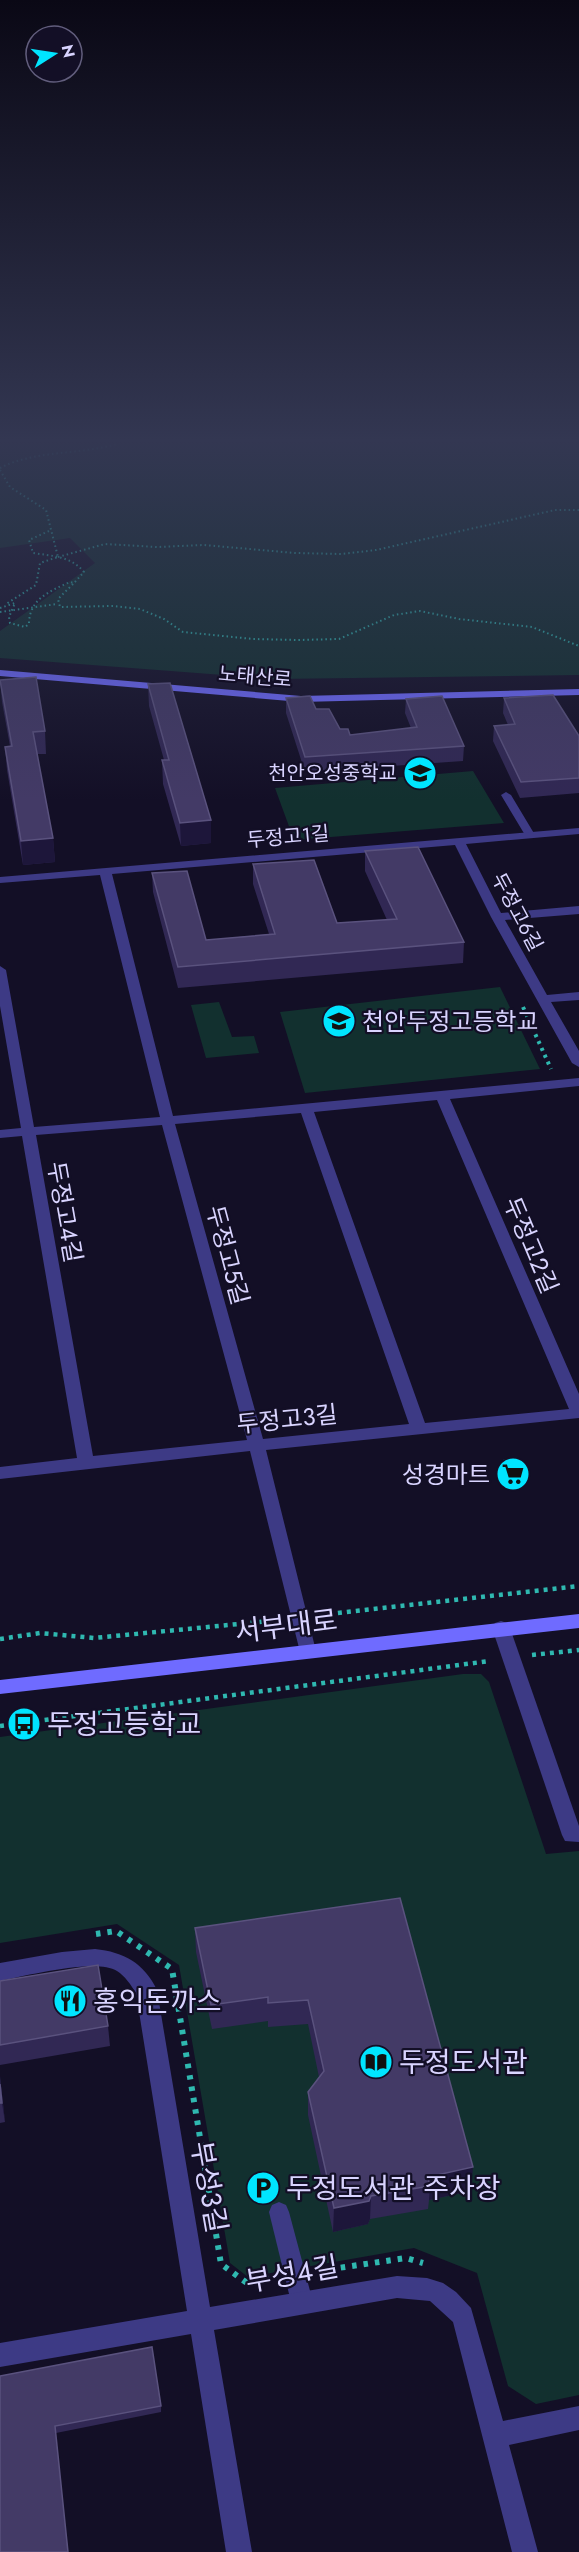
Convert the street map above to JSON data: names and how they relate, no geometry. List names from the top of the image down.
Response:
{
  "streets": {
    "street": [
      "노태산로",
      "두정고1길",
      "두정고6길",
      "두정고4길",
      "두정고2길",
      "두정고5길",
      "두정고3길",
      "서부대로",
      "부성3길",
      "부성4길"
    ]
  },
  "crossings": [
    ["두정고1길", "두정고6길"],
    ["두정고1길", "두정고5길"],
    ["두정고4길", "두정고3길"],
    ["두정고2길", "두정고3길"],
    ["두정고5길", "두정고3길"],
    ["두정고5길", "서부대로"],
    ["부성3길", "부성4길"]
  ],
  "places": {
    "school or university": ["천안오성중학교", "천안두정고등학교"],
    "supermarket": ["성경마트"],
    "bus stop": ["두정고등학교"],
    "restaurant": ["홍익돈까스"],
    "library": ["두정도서관"],
    "parking": ["두정도서관 주차장"]
  },
  "north": "right"
}
